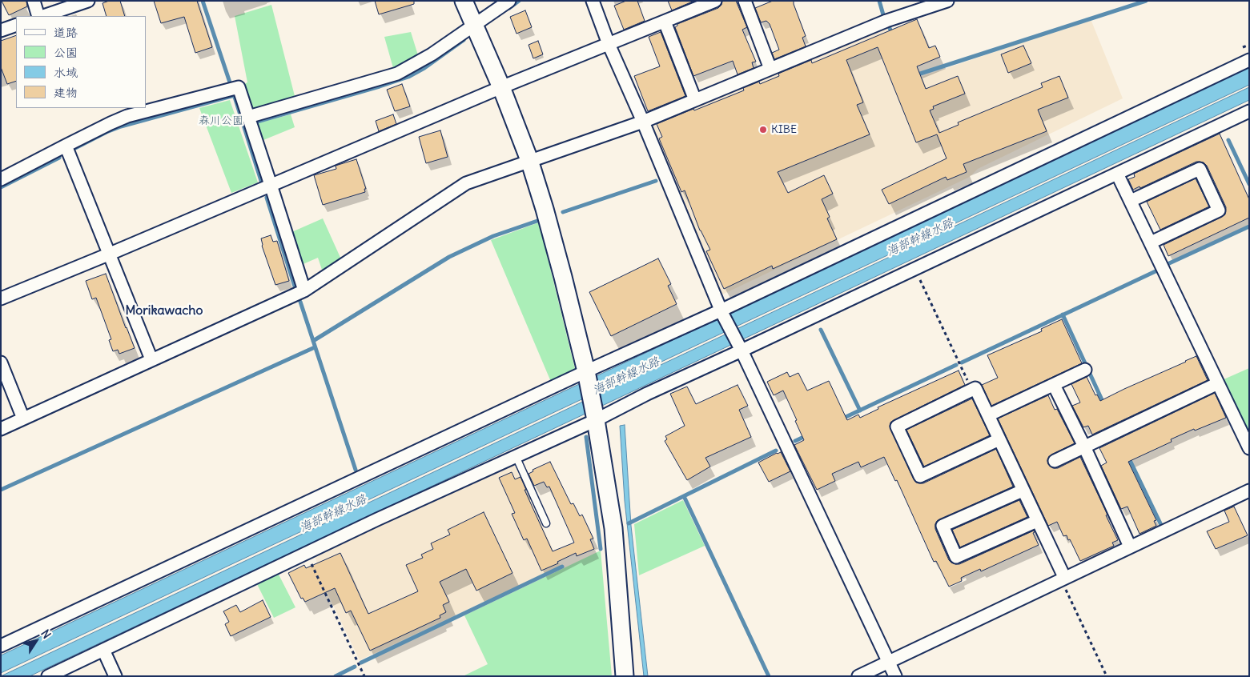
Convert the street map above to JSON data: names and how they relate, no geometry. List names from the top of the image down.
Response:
{
  "districts": ["Morikawacho"],
  "water": ["海部幹線水路"],
  "parks": ["森川公園"],
  "places": ["KIBE"],
  "legend": [
    "道路",
    "公園",
    "水域",
    "建物"
  ],
  "north": "top right"
}
